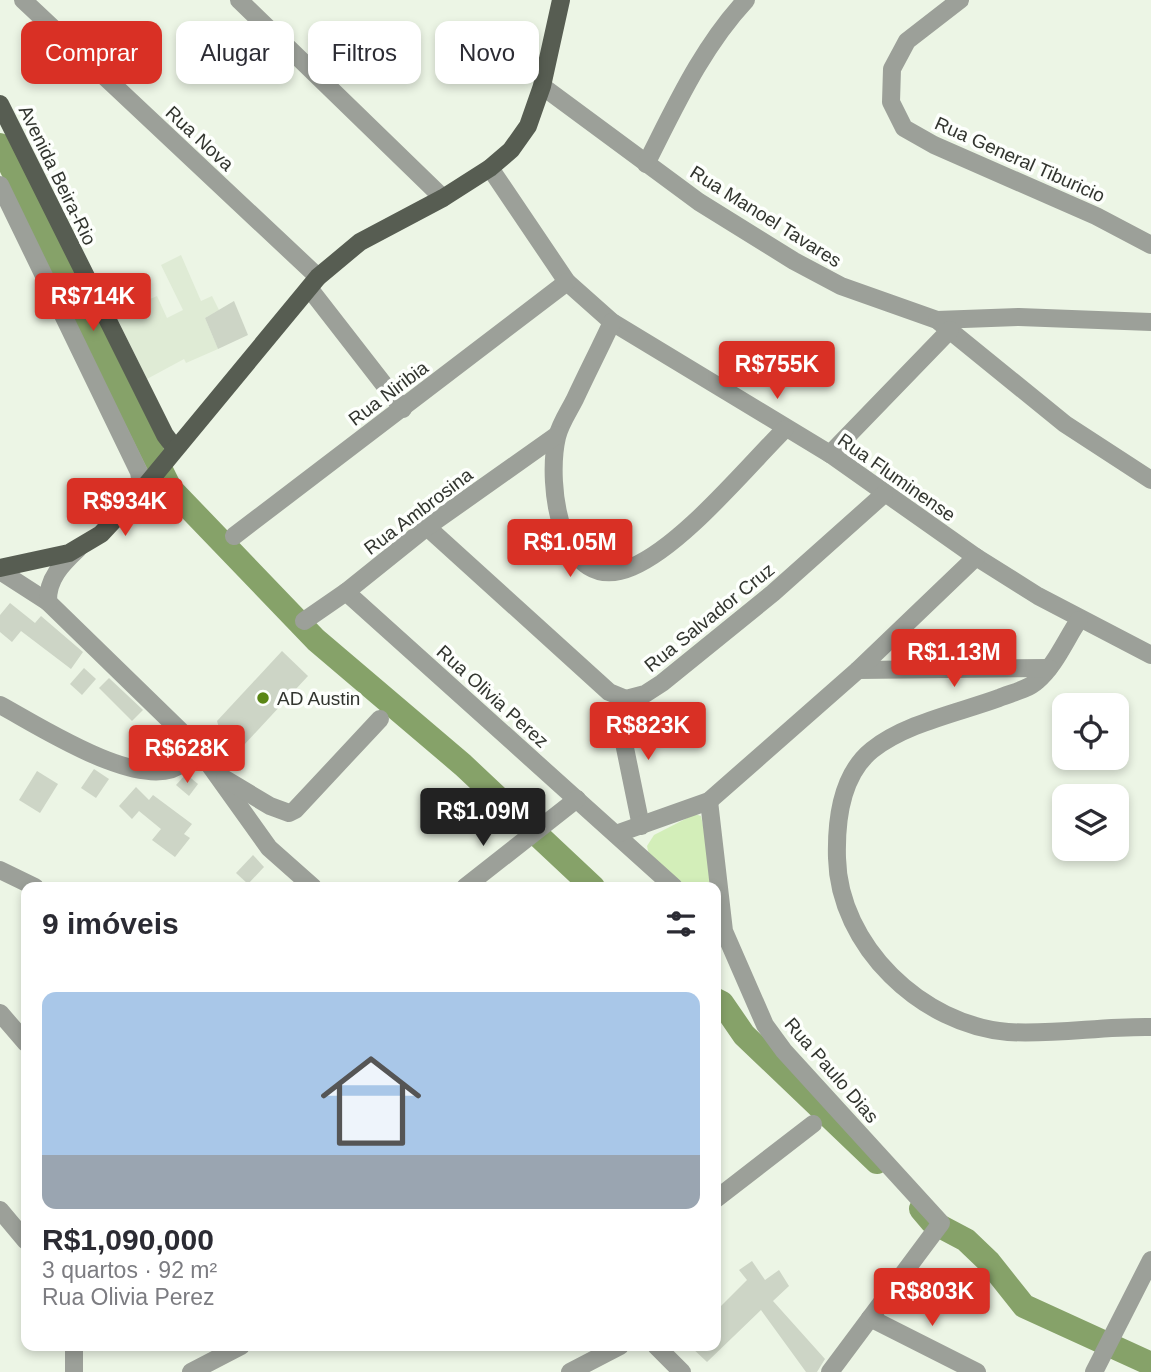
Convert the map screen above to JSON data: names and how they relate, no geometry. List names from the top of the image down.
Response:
{
  "streets": {
    "main road": ["Avenida Beira-Rio"],
    "street": [
      "Rua Nova",
      "Rua General Tiburicio",
      "Rua Manoel Tavares",
      "Rua Niribia",
      "Rua Fluminense",
      "Rua Ambrosina",
      "Rua Salvador Cruz",
      "Rua Olivia Perez",
      "Rua Paulo Dias"
    ]
  },
  "crossings": [
    ["Rua Nova", "Rua Niribia"],
    ["Rua Niribia", "Rua Fluminense"],
    ["Rua Fluminense", "Rua Salvador Cruz"],
    ["Rua Ambrosina", "Rua Olivia Perez"]
  ],
  "places": ["AD Austin"],
  "page": {
    "chip": [
      "Comprar",
      "Alugar",
      "Filtros",
      "Novo"
    ],
    "price": [
      "R$714K",
      "R$755K",
      "R$934K",
      "R$1.05M",
      "R$1.13M",
      "R$823K",
      "R$628K",
      "R$1.09M",
      "R$803K"
    ],
    "heading": "9 imóveis",
    "list": [
      {
        "name": "R$1,090,000",
        "note": "3 quartos · 92 m² · Rua Olivia Perez"
      }
    ]
  }
}
